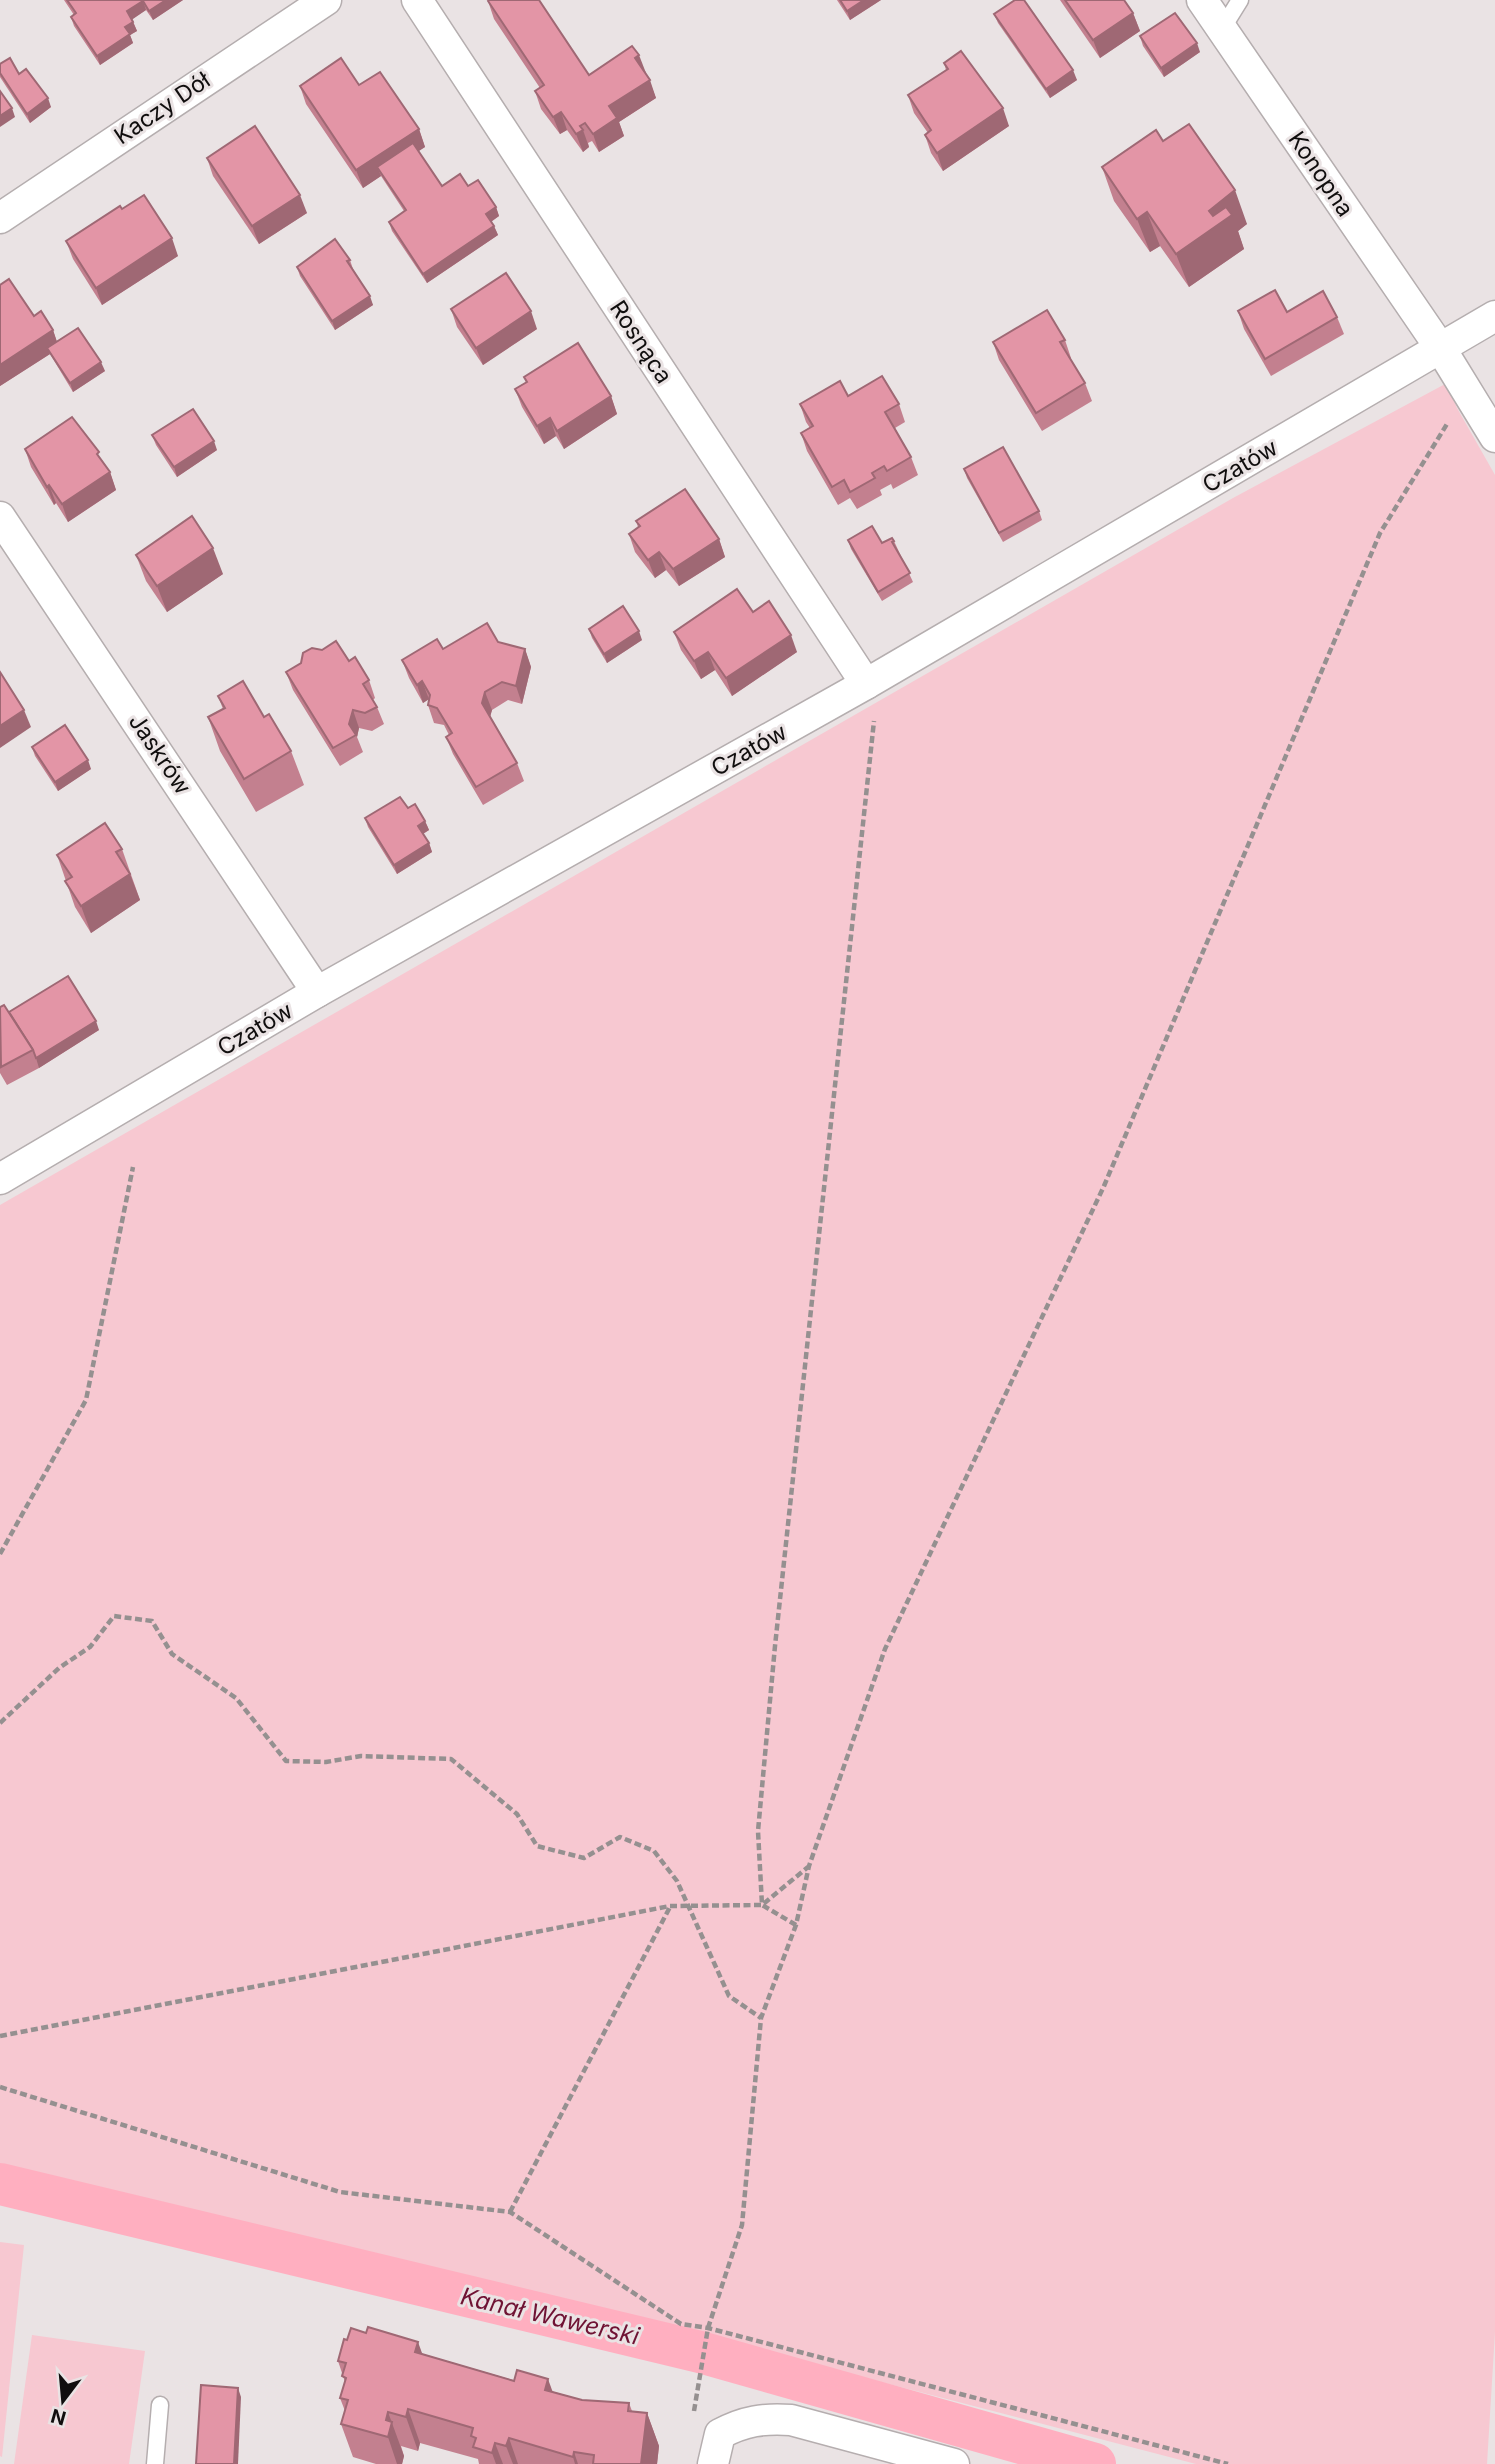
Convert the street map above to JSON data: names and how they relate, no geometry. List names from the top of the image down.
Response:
{
  "streets": {
    "street": [
      "Kaczy Dół",
      "Konopna",
      "Rosnąca",
      "Czatów",
      "Jaskrów"
    ]
  },
  "crossings": [
    ["Konopna", "Czatów"],
    ["Rosnąca", "Czatów"],
    ["Czatów", "Jaskrów"]
  ],
  "water": ["Kanał Wawerski"],
  "north": "bottom"
}
